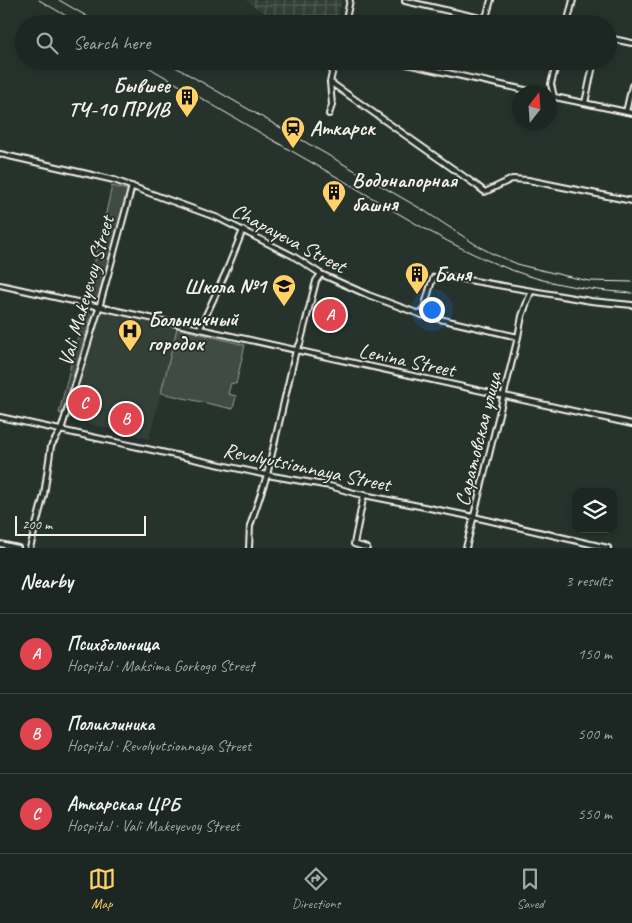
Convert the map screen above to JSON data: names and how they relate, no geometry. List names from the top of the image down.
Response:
{
  "streets": {
    "street": [
      "Chapayeva Street",
      "Vali Makeyevoy Street",
      "Lenina Street",
      "Саратовская улица",
      "Revolyutsionnaya Street"
    ]
  },
  "crossings": [
    ["Chapayeva Street", "Vali Makeyevoy Street"],
    ["Chapayeva Street", "Саратовская улица"],
    ["Vali Makeyevoy Street", "Lenina Street"],
    ["Vali Makeyevoy Street", "Revolyutsionnaya Street"],
    ["Lenina Street", "Саратовская улица"],
    ["Саратовская улица", "Revolyutsionnaya Street"]
  ],
  "places": {
    "building": ["Бывшее ТЧ-10 ПРИВ", "Водонапорная башня", "Баня"],
    "station": ["Аткарск"],
    "school or university": ["Школа №1"],
    "hospital": ["Больничный городок"]
  },
  "scale_bar": "200 m",
  "north": "top",
  "page": {
    "search": "Search here",
    "pins": ["A", "C", "B"],
    "scale": "200 m",
    "heading": ["Nearby", "3 results"],
    "list": [
      {
        "mark": "A",
        "name": "Психбольница",
        "note": "Hospital · Maksima Gorkogo Street",
        "value": "150 m"
      },
      {
        "mark": "B",
        "name": "Поликлиника",
        "note": "Hospital · Revolyutsionnaya Street",
        "value": "500 m"
      },
      {
        "mark": "C",
        "name": "Аткарская ЦРБ",
        "note": "Hospital · Vali Makeyevoy Street",
        "value": "550 m"
      }
    ],
    "nav": ["Map", "Directions", "Saved"]
  }
}
